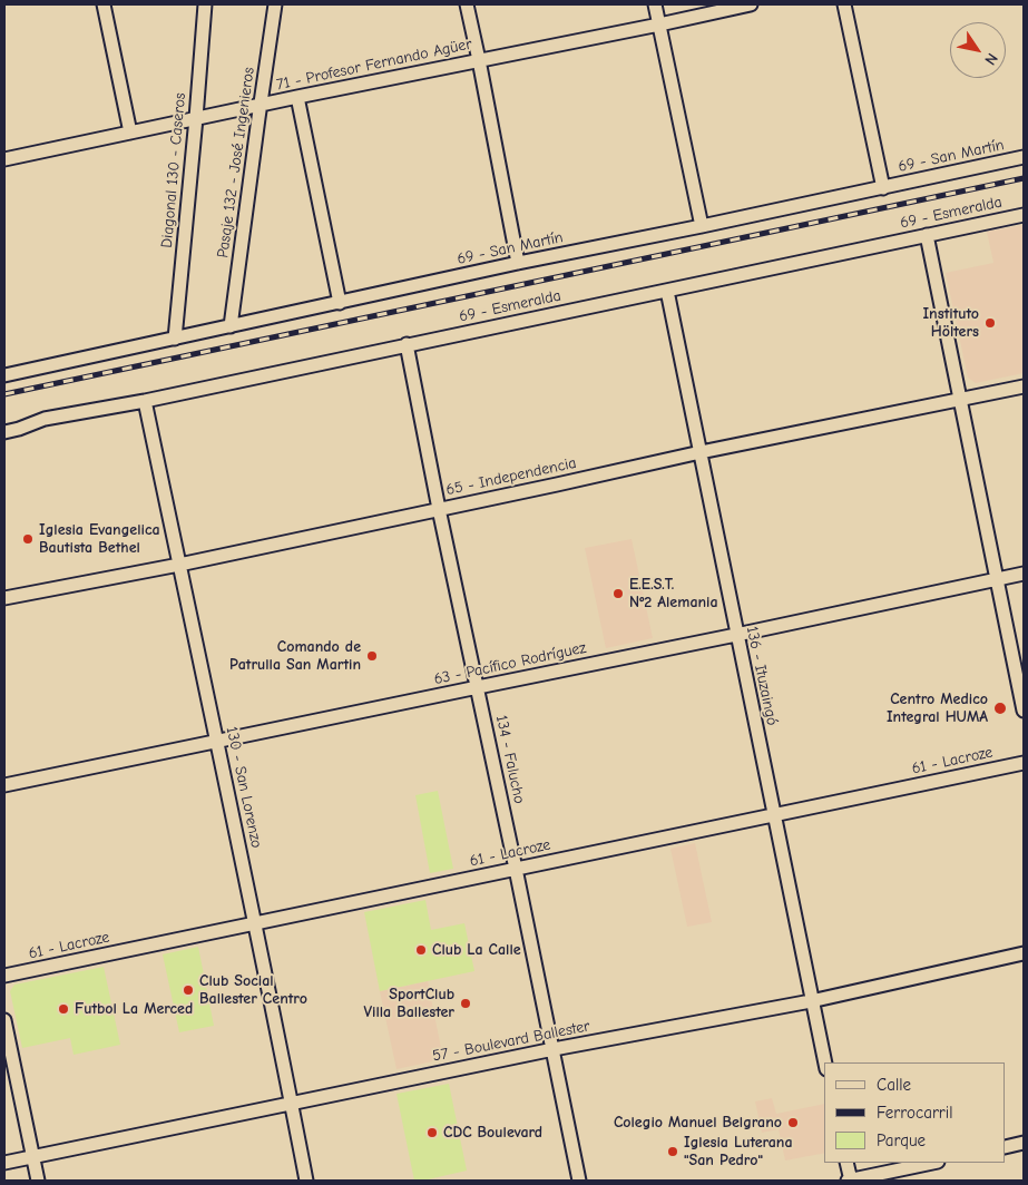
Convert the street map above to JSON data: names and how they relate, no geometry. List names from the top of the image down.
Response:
{
  "streets": {
    "street": [
      "71 - Profesor Fernando Agüer",
      "69 - San Martín",
      "Pasaje 132 - José Ingenieros",
      "Diagonal 130 - Caseros",
      "69 - Esmeralda",
      "65 - Independencia",
      "63 - Pacífico Rodríguez",
      "136 - Ituzaingó",
      "134 - Falucho",
      "61 - Lacroze",
      "130 - San Lorenzo",
      "57 - Boulevard Ballester"
    ]
  },
  "crossings": [
    ["71 - Profesor Fernando Agüer", "Pasaje 132 - José Ingenieros"],
    ["71 - Profesor Fernando Agüer", "Diagonal 130 - Caseros"],
    ["69 - San Martín", "Pasaje 132 - José Ingenieros"],
    ["69 - San Martín", "Diagonal 130 - Caseros"],
    ["69 - Esmeralda", "136 - Ituzaingó"],
    ["69 - Esmeralda", "134 - Falucho"],
    ["69 - Esmeralda", "130 - San Lorenzo"],
    ["65 - Independencia", "136 - Ituzaingó"],
    ["65 - Independencia", "134 - Falucho"],
    ["65 - Independencia", "130 - San Lorenzo"],
    ["63 - Pacífico Rodríguez", "136 - Ituzaingó"],
    ["63 - Pacífico Rodríguez", "134 - Falucho"],
    ["63 - Pacífico Rodríguez", "130 - San Lorenzo"],
    ["136 - Ituzaingó", "61 - Lacroze"],
    ["136 - Ituzaingó", "57 - Boulevard Ballester"],
    ["134 - Falucho", "61 - Lacroze"],
    ["134 - Falucho", "57 - Boulevard Ballester"],
    ["61 - Lacroze", "130 - San Lorenzo"],
    ["130 - San Lorenzo", "57 - Boulevard Ballester"]
  ],
  "places": [
    "Instituto Hölters",
    "Iglesia Evangelica Bautista Bethel",
    "E.E.S.T. Nº2 Alemania",
    "Comando de Patrulla San Martin",
    "Centro Medico Integral HUMA",
    "Club La Calle",
    "Club Social Ballester Centro",
    "SportClub Villa Ballester",
    "Futbol La Merced",
    "Colegio Manuel Belgrano",
    "CDC Boulevard",
    "Iglesia Luterana \"San Pedro\""
  ],
  "legend": ["Calle", "Ferrocarril", "Parque"],
  "north": "bottom right"
}
